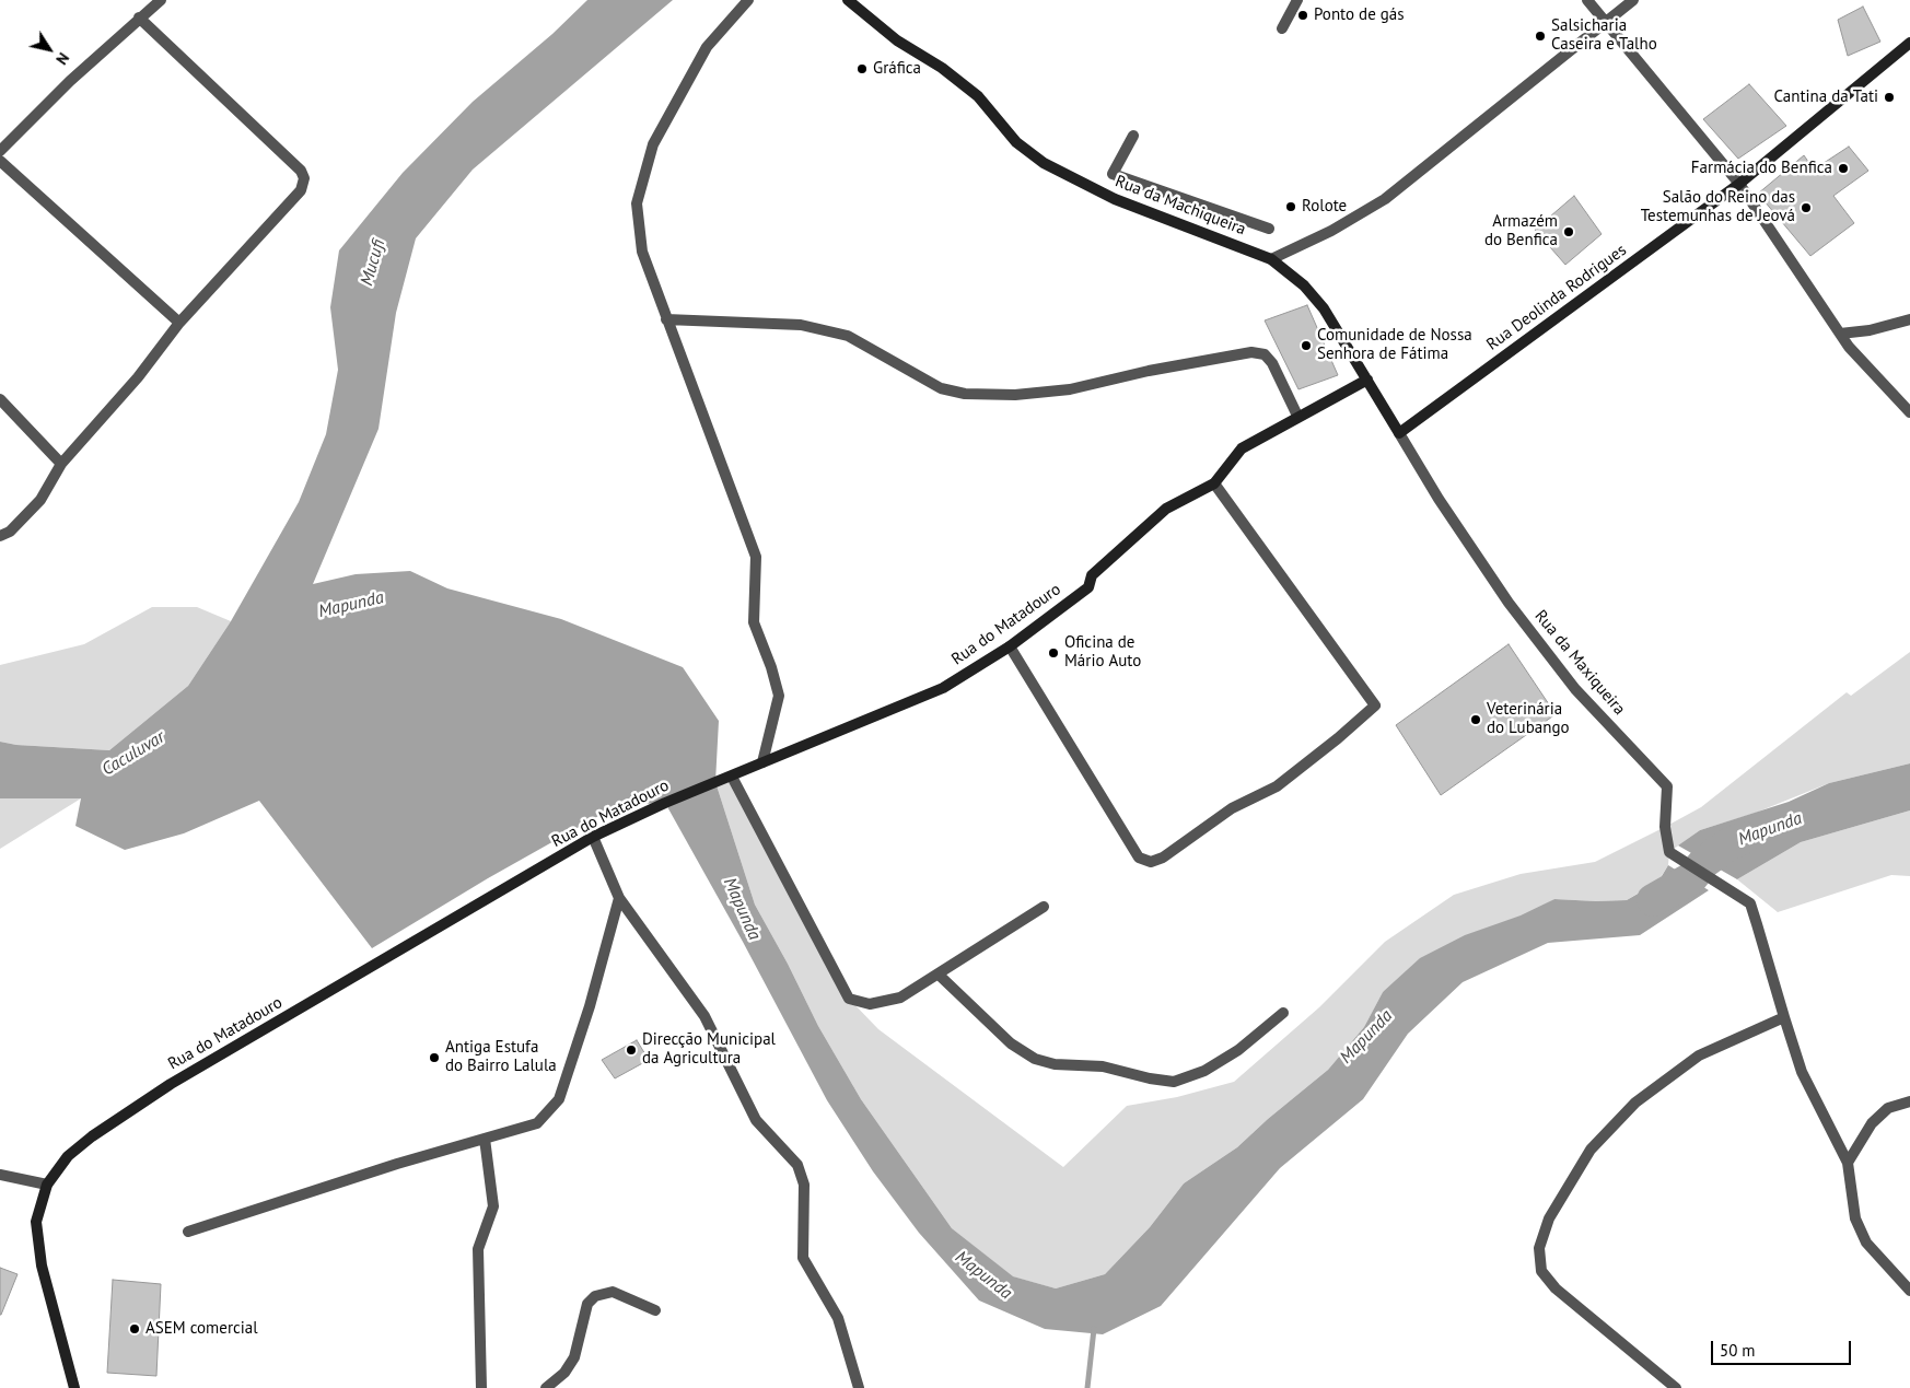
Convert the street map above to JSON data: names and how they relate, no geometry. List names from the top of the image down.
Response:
{
  "streets": {
    "street": [
      "Rua da Machiqueira",
      "Rua Deolinda Rodrigues",
      "Rua do Matadouro",
      "Rua da Maxiqueira"
    ]
  },
  "crossings": [
    ["Rua da Machiqueira", "Rua Deolinda Rodrigues"],
    ["Rua da Machiqueira", "Rua do Matadouro"],
    ["Rua da Machiqueira", "Rua da Maxiqueira"]
  ],
  "water": ["Mucufi", "Mapunda", "Caculuvar"],
  "places": [
    "Ponto de gás",
    "Salsicharia Caseira e Talho",
    "Gráfica",
    "Cantina da Tati",
    "Farmácia do Benfica",
    "Rolote",
    "Salão do Reino das Testemunhas de Jeová",
    "Armazém do Benfica",
    "Comunidade de Nossa Senhora de Fátima",
    "Oficina de Mário Auto",
    "Veterinária do Lubango",
    "Direcção Municipal da Agricultura",
    "Antiga Estufa do Bairro Lalula",
    "ASEM comercial"
  ],
  "scale_bar": "50 m",
  "north": "bottom right"
}
